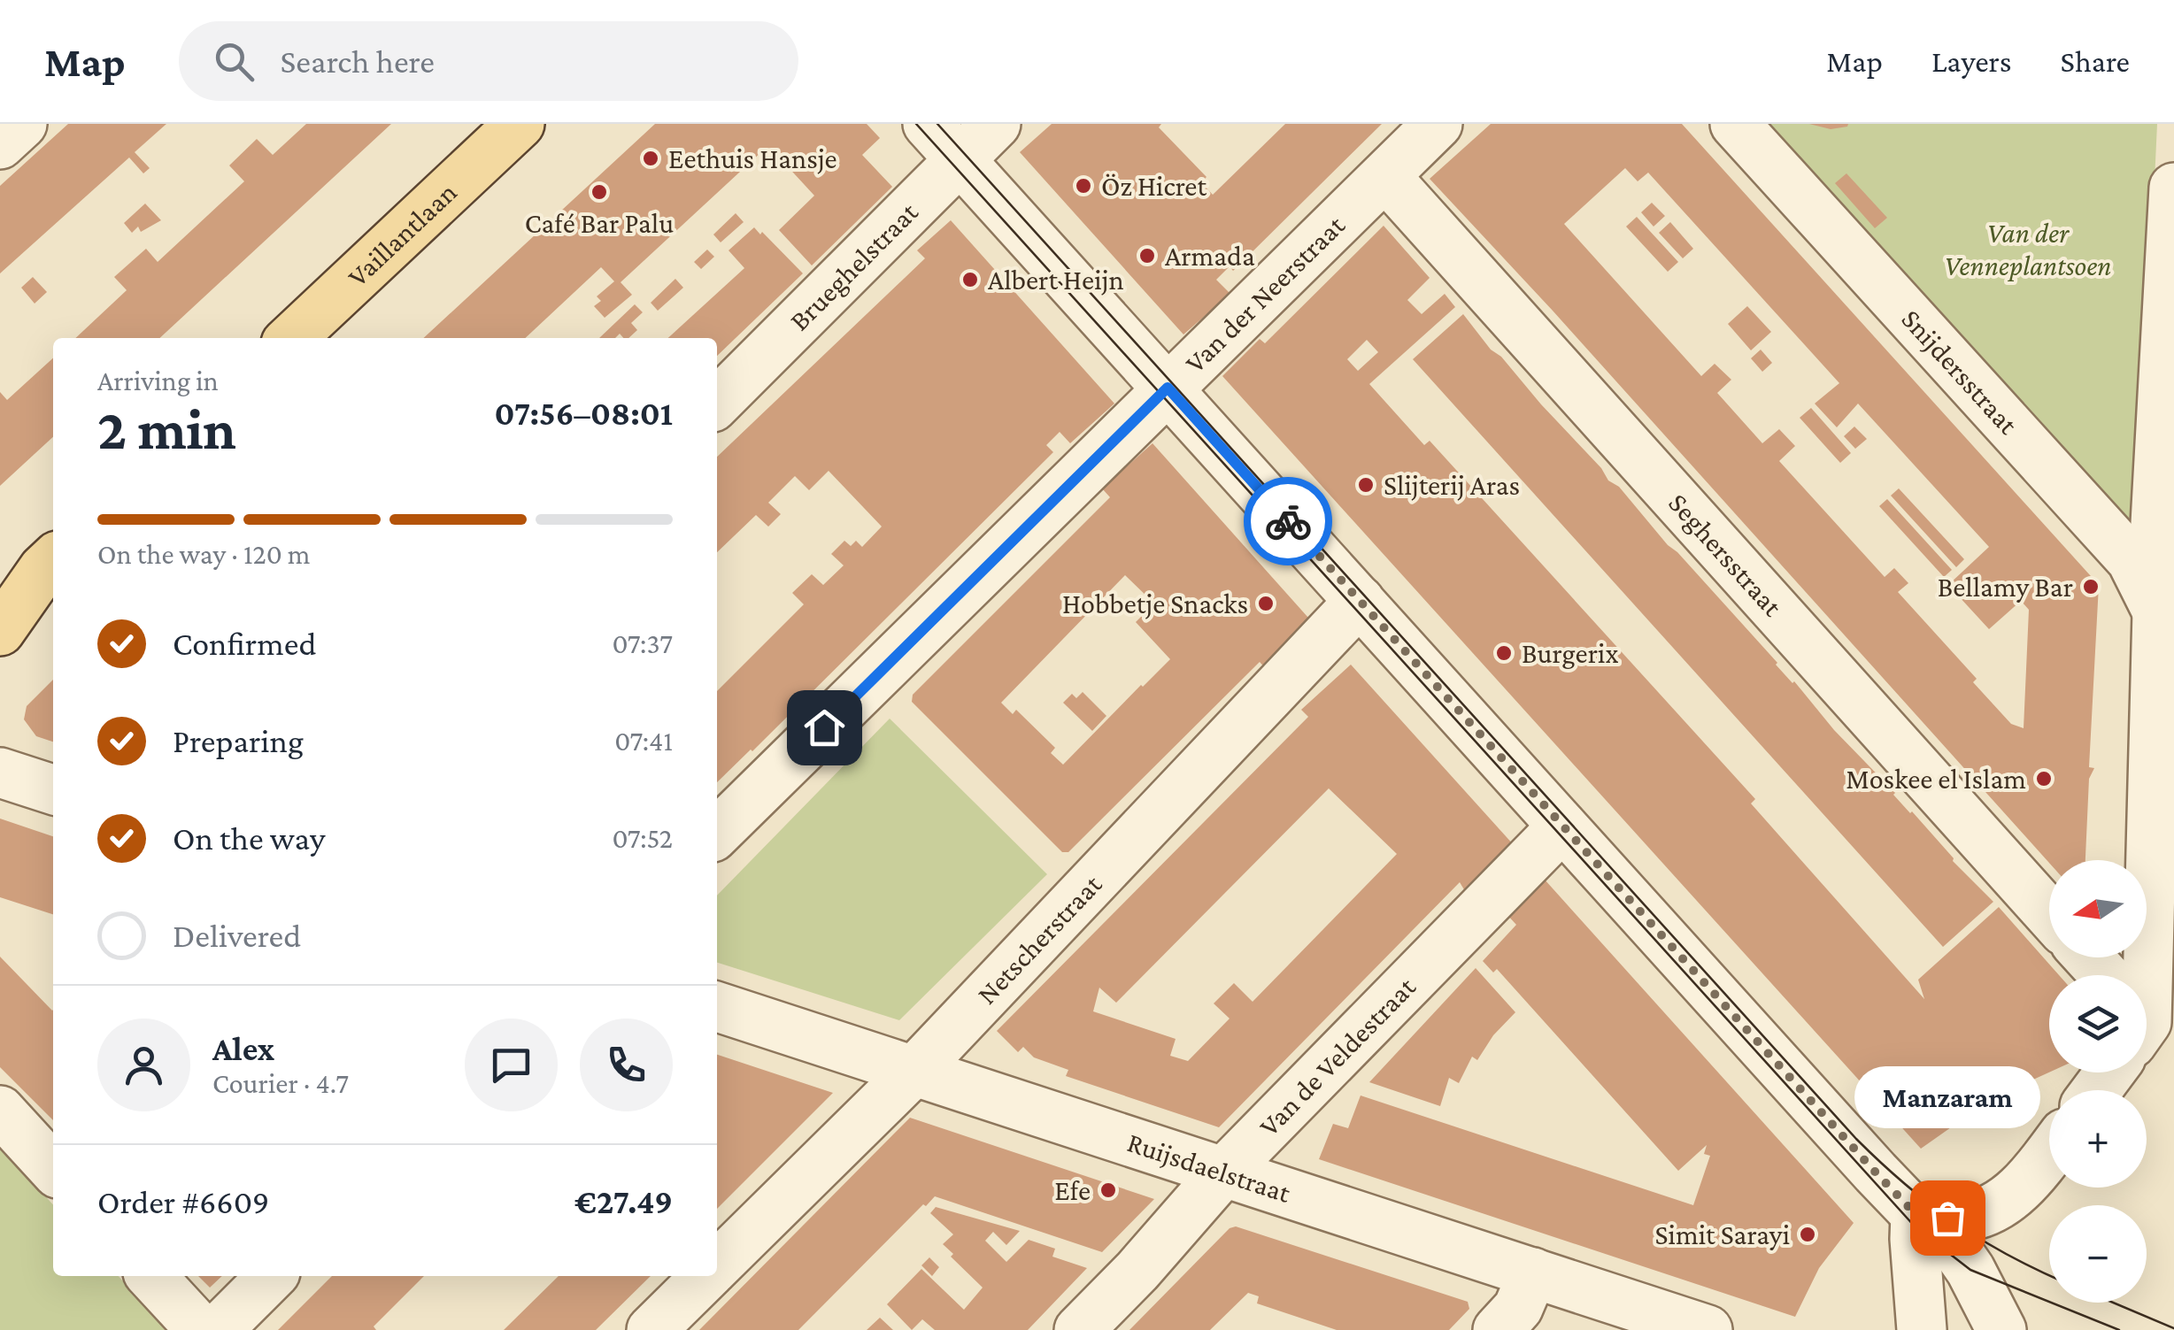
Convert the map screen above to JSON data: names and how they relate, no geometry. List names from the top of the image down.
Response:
{
  "streets": {
    "main road": ["Vaillantlaan"],
    "street": [
      "Brueghelstraat",
      "Van der Neerstraat",
      "Snijdersstraat",
      "Seghersstraat",
      "Netscherstraat",
      "Van de Veldestraat",
      "Ruijsdaelstraat"
    ]
  },
  "crossings": [
    ["Van der Neerstraat", "Seghersstraat"],
    ["Netscherstraat", "Ruijsdaelstraat"],
    ["Van de Veldestraat", "Ruijsdaelstraat"]
  ],
  "parks": ["Van der Venneplantsoen"],
  "places": [
    "Eethuis Hansje",
    "Öz Hicret",
    "Café Bar Palu",
    "Armada",
    "Albert Heijn",
    "Slijterij Aras",
    "Bellamy Bar",
    "Hobbetje Snacks",
    "Burgerix",
    "Moskee el Islam",
    "Efe",
    "Manzaram",
    "Simit Sarayi"
  ],
  "north": "left",
  "page": {
    "header": "Map",
    "search": "Search here",
    "nav": ["Map", "Layers", "Share"],
    "heading": ["2 min", "Arriving in", "07:56–08:01"],
    "panel": [
      "Alex",
      "Courier · 4.7",
      "Order #6609",
      "€27.49"
    ],
    "bar": "On the way · 120 m",
    "list": [
      ["Confirmed", "07:37"],
      ["Preparing", "07:41"],
      ["On the way", "07:52"],
      "Delivered"
    ],
    "map_buttons": ["+", "−"],
    "bubble": "Manzaram"
  }
}
